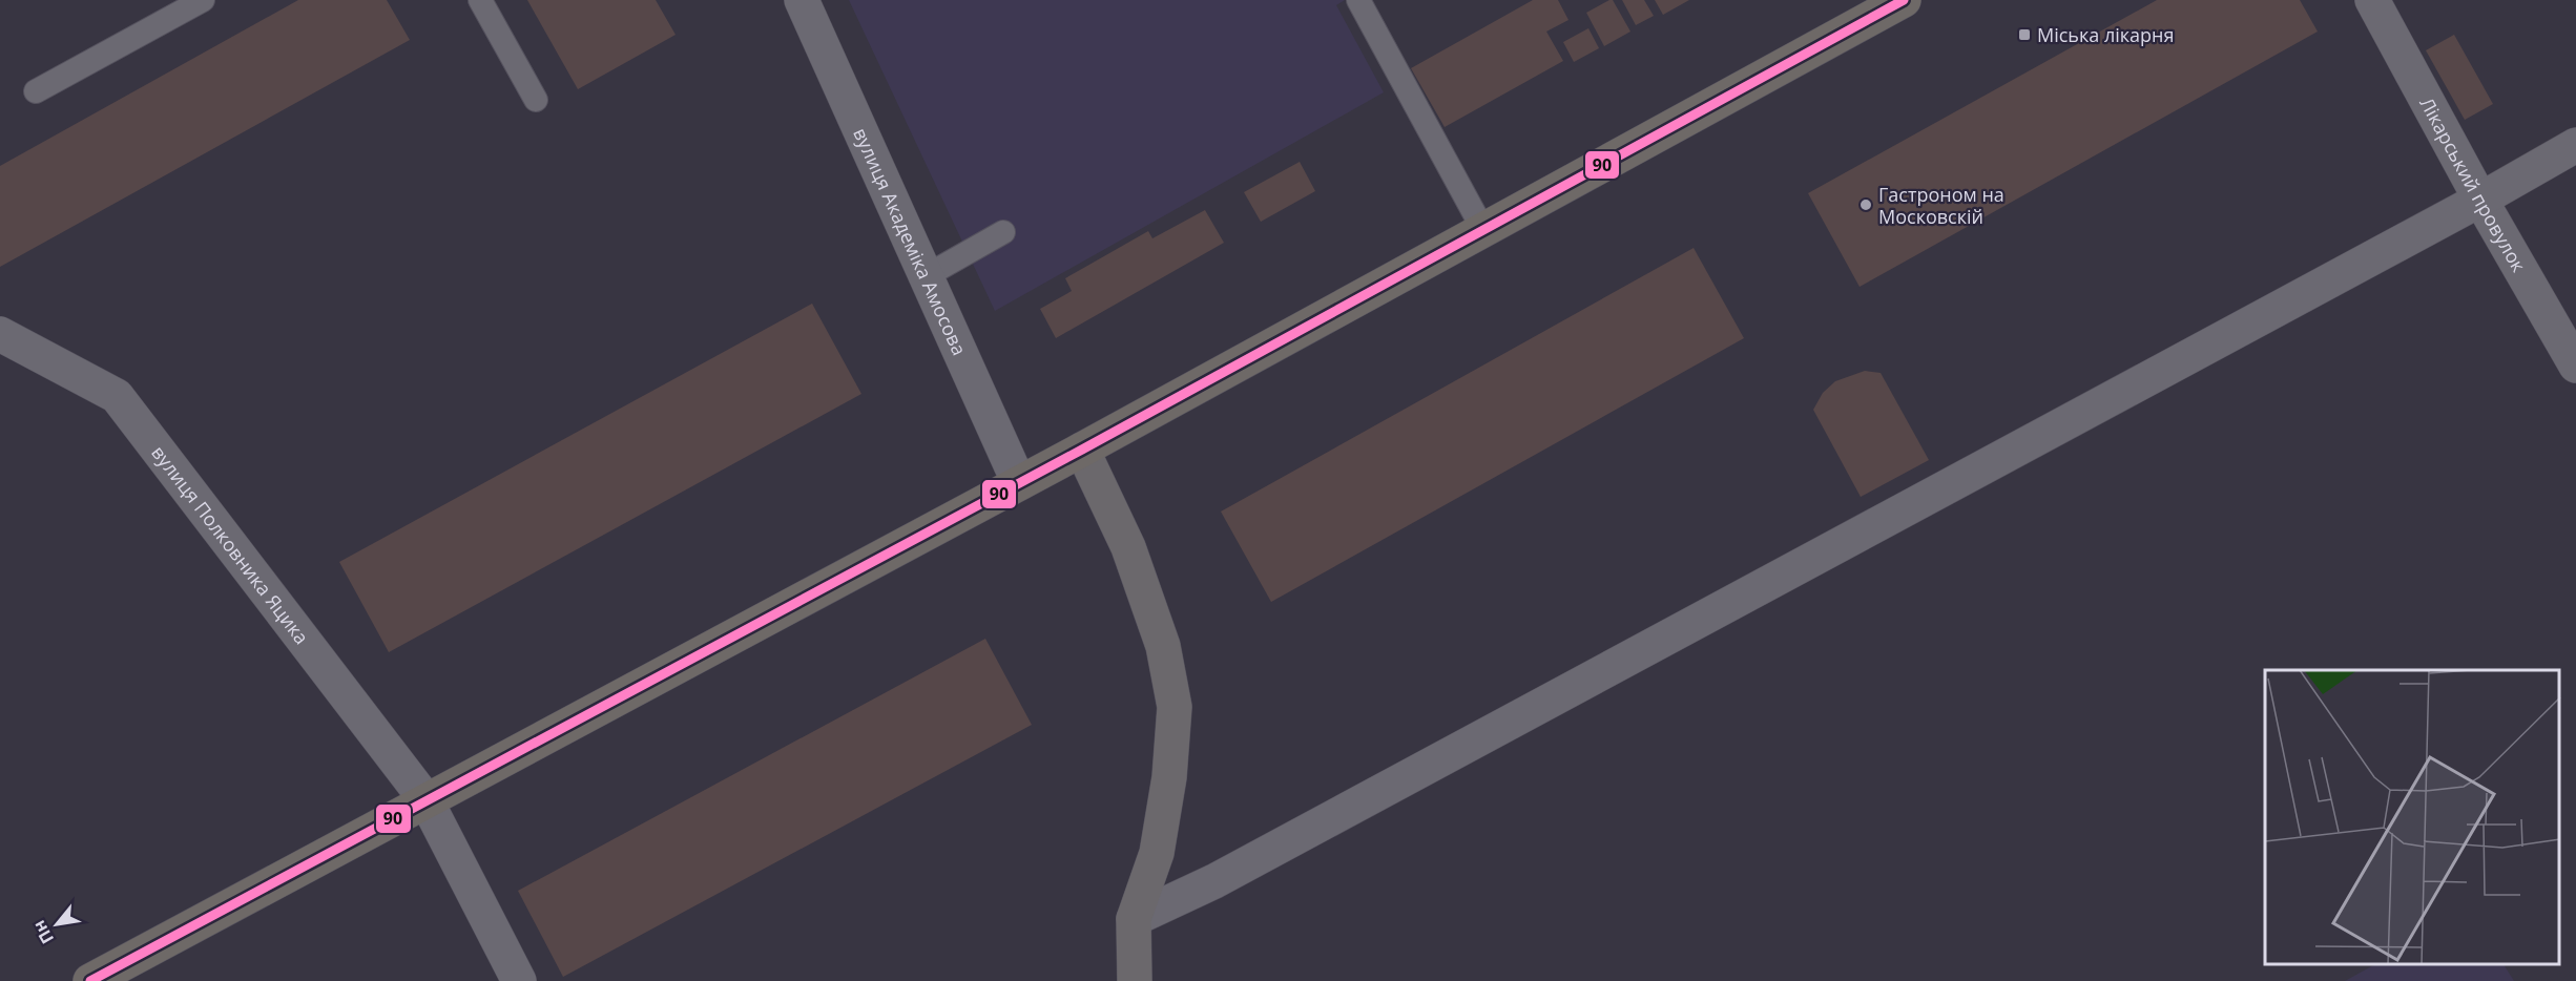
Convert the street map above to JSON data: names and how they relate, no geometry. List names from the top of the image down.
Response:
{
  "streets": {
    "street": ["Лікарський провулок", "вулиця Академіка Амосова", "вулиця Полковника Яцика"]
  },
  "places": {
    "transit": ["Міська лікарня"],
    "other": ["Гастроном на Московскій"]
  },
  "lines": ["transit line 90"],
  "north": "bottom left"
}
